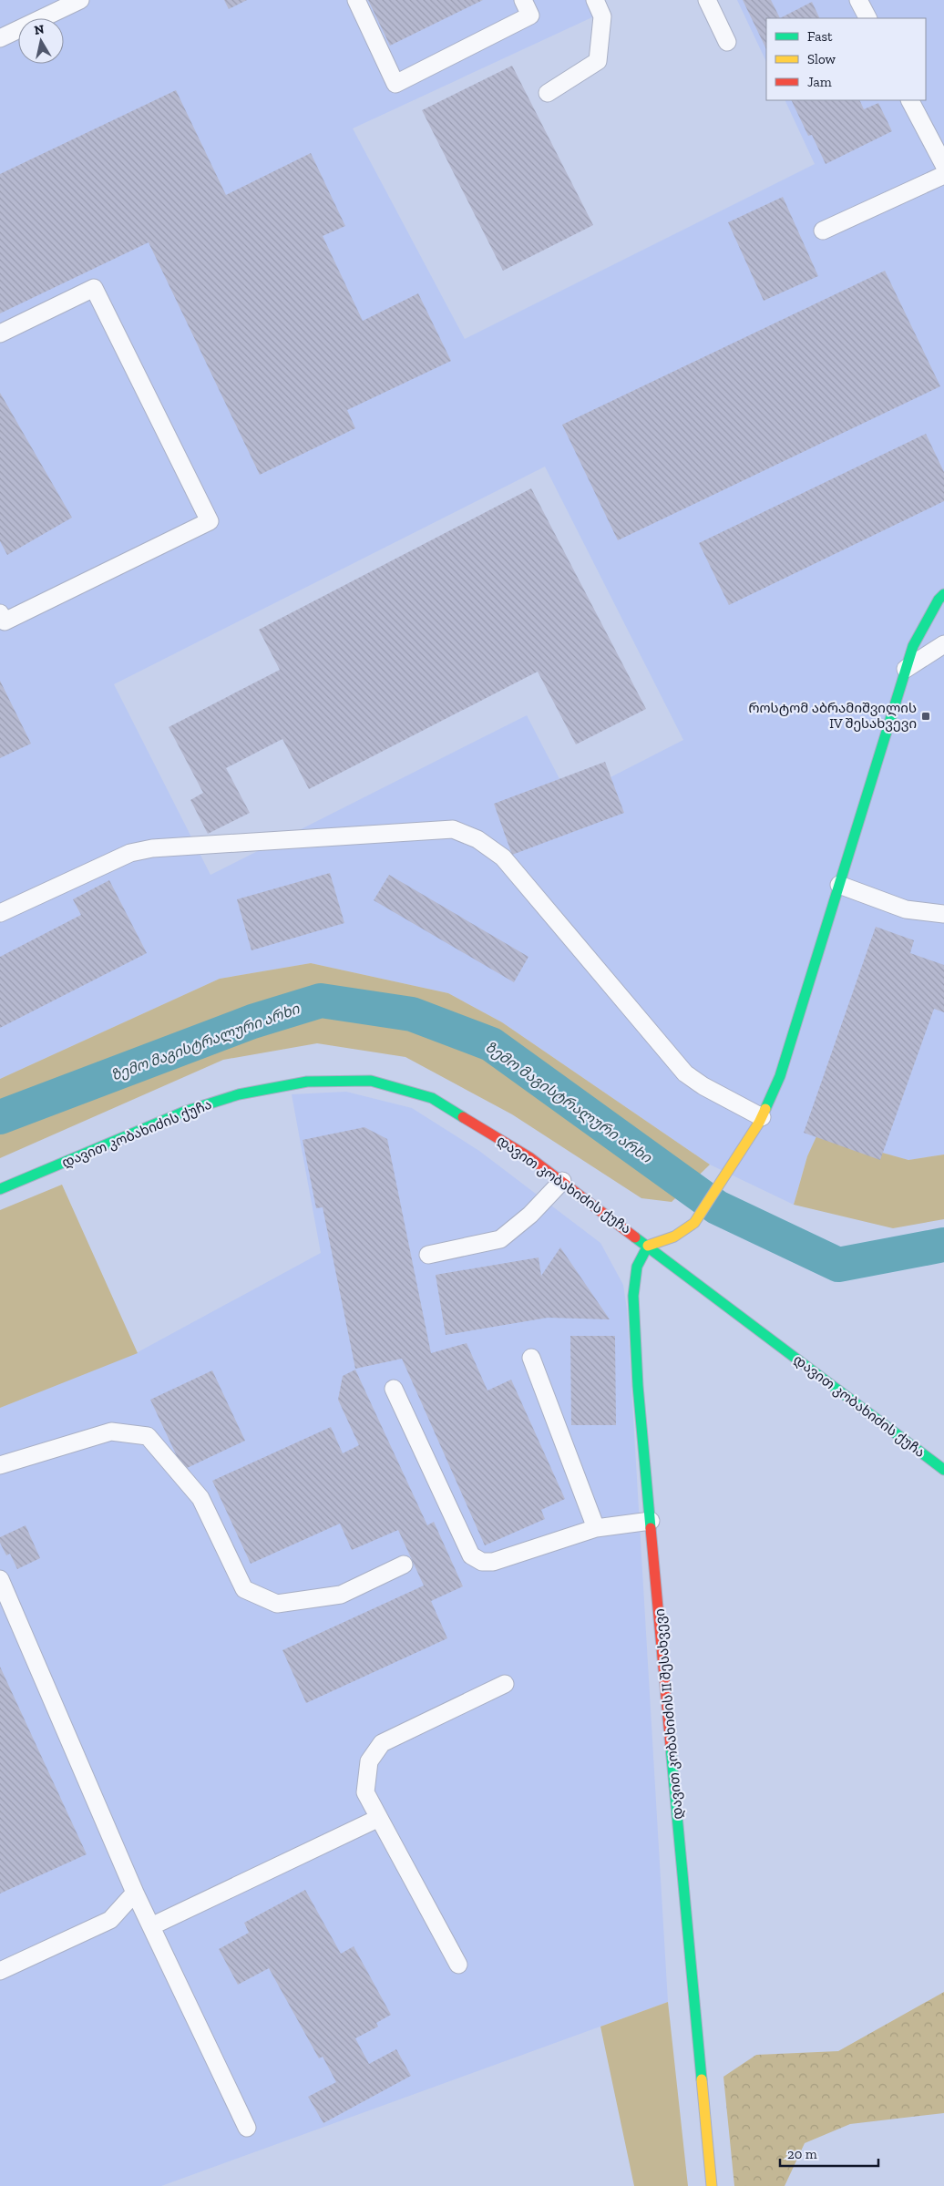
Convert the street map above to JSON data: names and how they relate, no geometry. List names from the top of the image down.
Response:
{
  "streets": {
    "street": ["დავით კობახიძის ქუჩა", "დავით კობახიძის II შესახვევი"]
  },
  "crossings": [
    ["დავით კობახიძის ქუჩა", "დავით კობახიძის II შესახვევი"]
  ],
  "water": ["ზემო მაგისტრალური არხი"],
  "places": {
    "transit": ["როსტომ აბრამიშვილის IV შესახვევი"]
  },
  "legend": ["Fast", "Slow", "Jam"],
  "scale_bar": "20 m",
  "north": "top"
}
